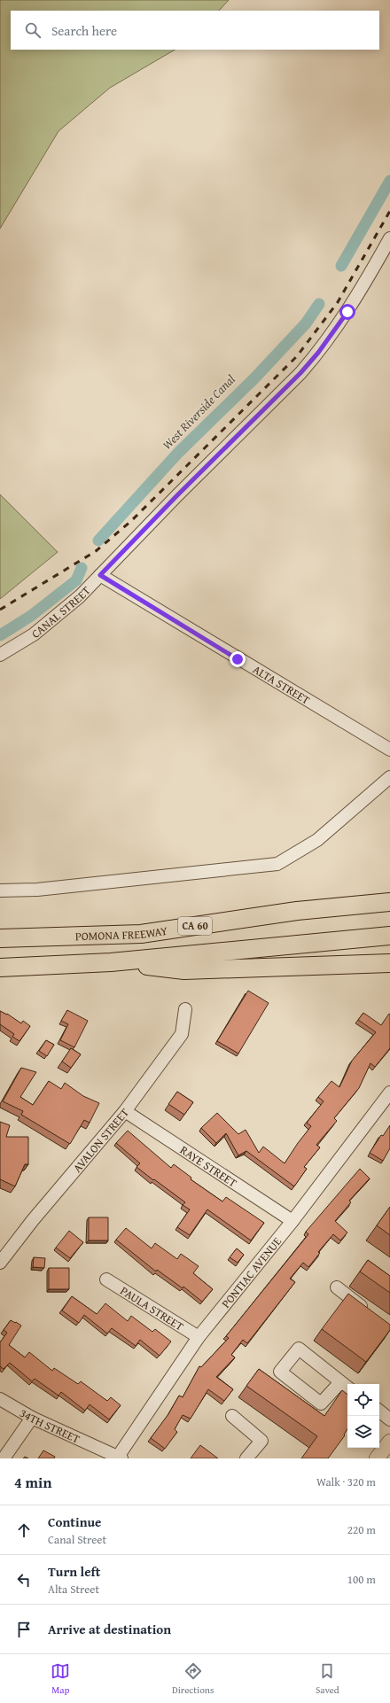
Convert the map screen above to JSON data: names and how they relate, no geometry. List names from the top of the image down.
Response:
{
  "streets": {
    "highway": ["CA 60", "POMONA FREEWAY"],
    "street": [
      "CANAL STREET",
      "ALTA STREET",
      "AVALON STREET",
      "RAYE STREET",
      "PONTIAC AVENUE",
      "PAULA STREET",
      "34TH STREET"
    ]
  },
  "crossings": [
    ["CANAL STREET", "ALTA STREET"],
    ["AVALON STREET", "RAYE STREET"],
    ["RAYE STREET", "PONTIAC AVENUE"],
    ["PONTIAC AVENUE", "PAULA STREET"],
    ["PONTIAC AVENUE", "34TH STREET"]
  ],
  "water": ["West Riverside Canal"],
  "page": {
    "search": "Search here",
    "heading": ["4 min", "Walk · 320 m"],
    "list": [
      ["Continue", "Canal Street", "220 m"],
      ["Turn left", "Alta Street", "100 m"],
      "Arrive at destination"
    ],
    "nav": ["Map", "Directions", "Saved"]
  }
}
